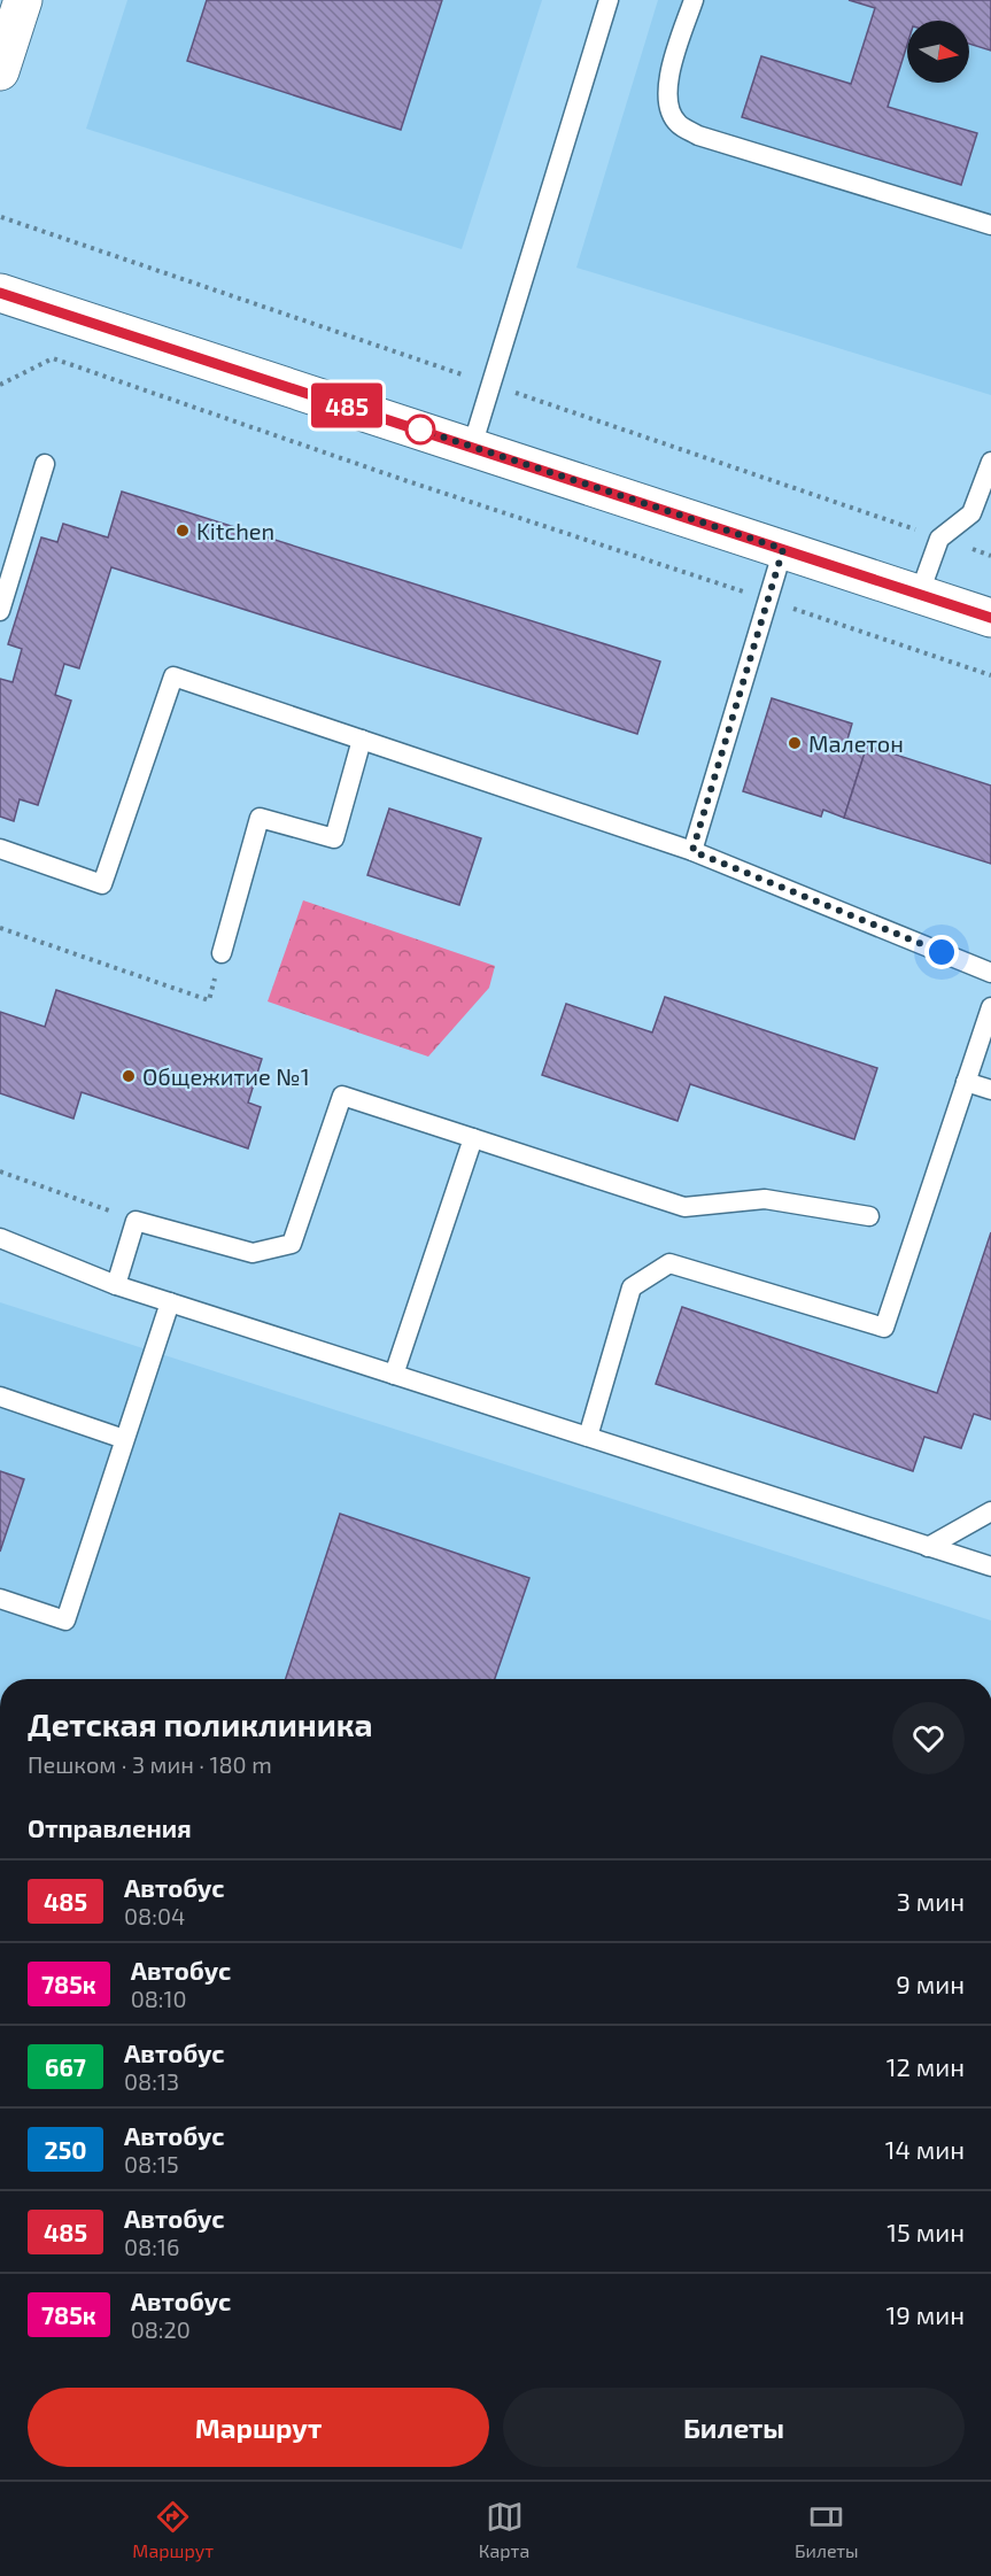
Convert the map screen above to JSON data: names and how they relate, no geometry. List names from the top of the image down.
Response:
{
  "places": ["Kitchen", "Малетон", "Общежитие №1"],
  "lines": ["bus line 485"],
  "north": "right",
  "page": {
    "on_map": "485",
    "heading": [
      ["Детская поликлиника", "Пешком · 3 мин · 180 m"],
      "Отправления"
    ],
    "list": [
      {
        "mark": "485",
        "name": "Автобус",
        "note": "08:04",
        "value": "3 мин"
      },
      {
        "mark": "785к",
        "name": "Автобус",
        "note": "08:10",
        "value": "9 мин"
      },
      {
        "mark": "667",
        "name": "Автобус",
        "note": "08:13",
        "value": "12 мин"
      },
      {
        "mark": "250",
        "name": "Автобус",
        "note": "08:15",
        "value": "14 мин"
      },
      {
        "mark": "485",
        "name": "Автобус",
        "note": "08:16",
        "value": "15 мин"
      },
      {
        "mark": "785к",
        "name": "Автобус",
        "note": "08:20",
        "value": "19 мин"
      }
    ],
    "buttons": ["Маршрут", "Билеты"],
    "tabs": ["Маршрут", "Карта", "Билеты"]
  }
}
